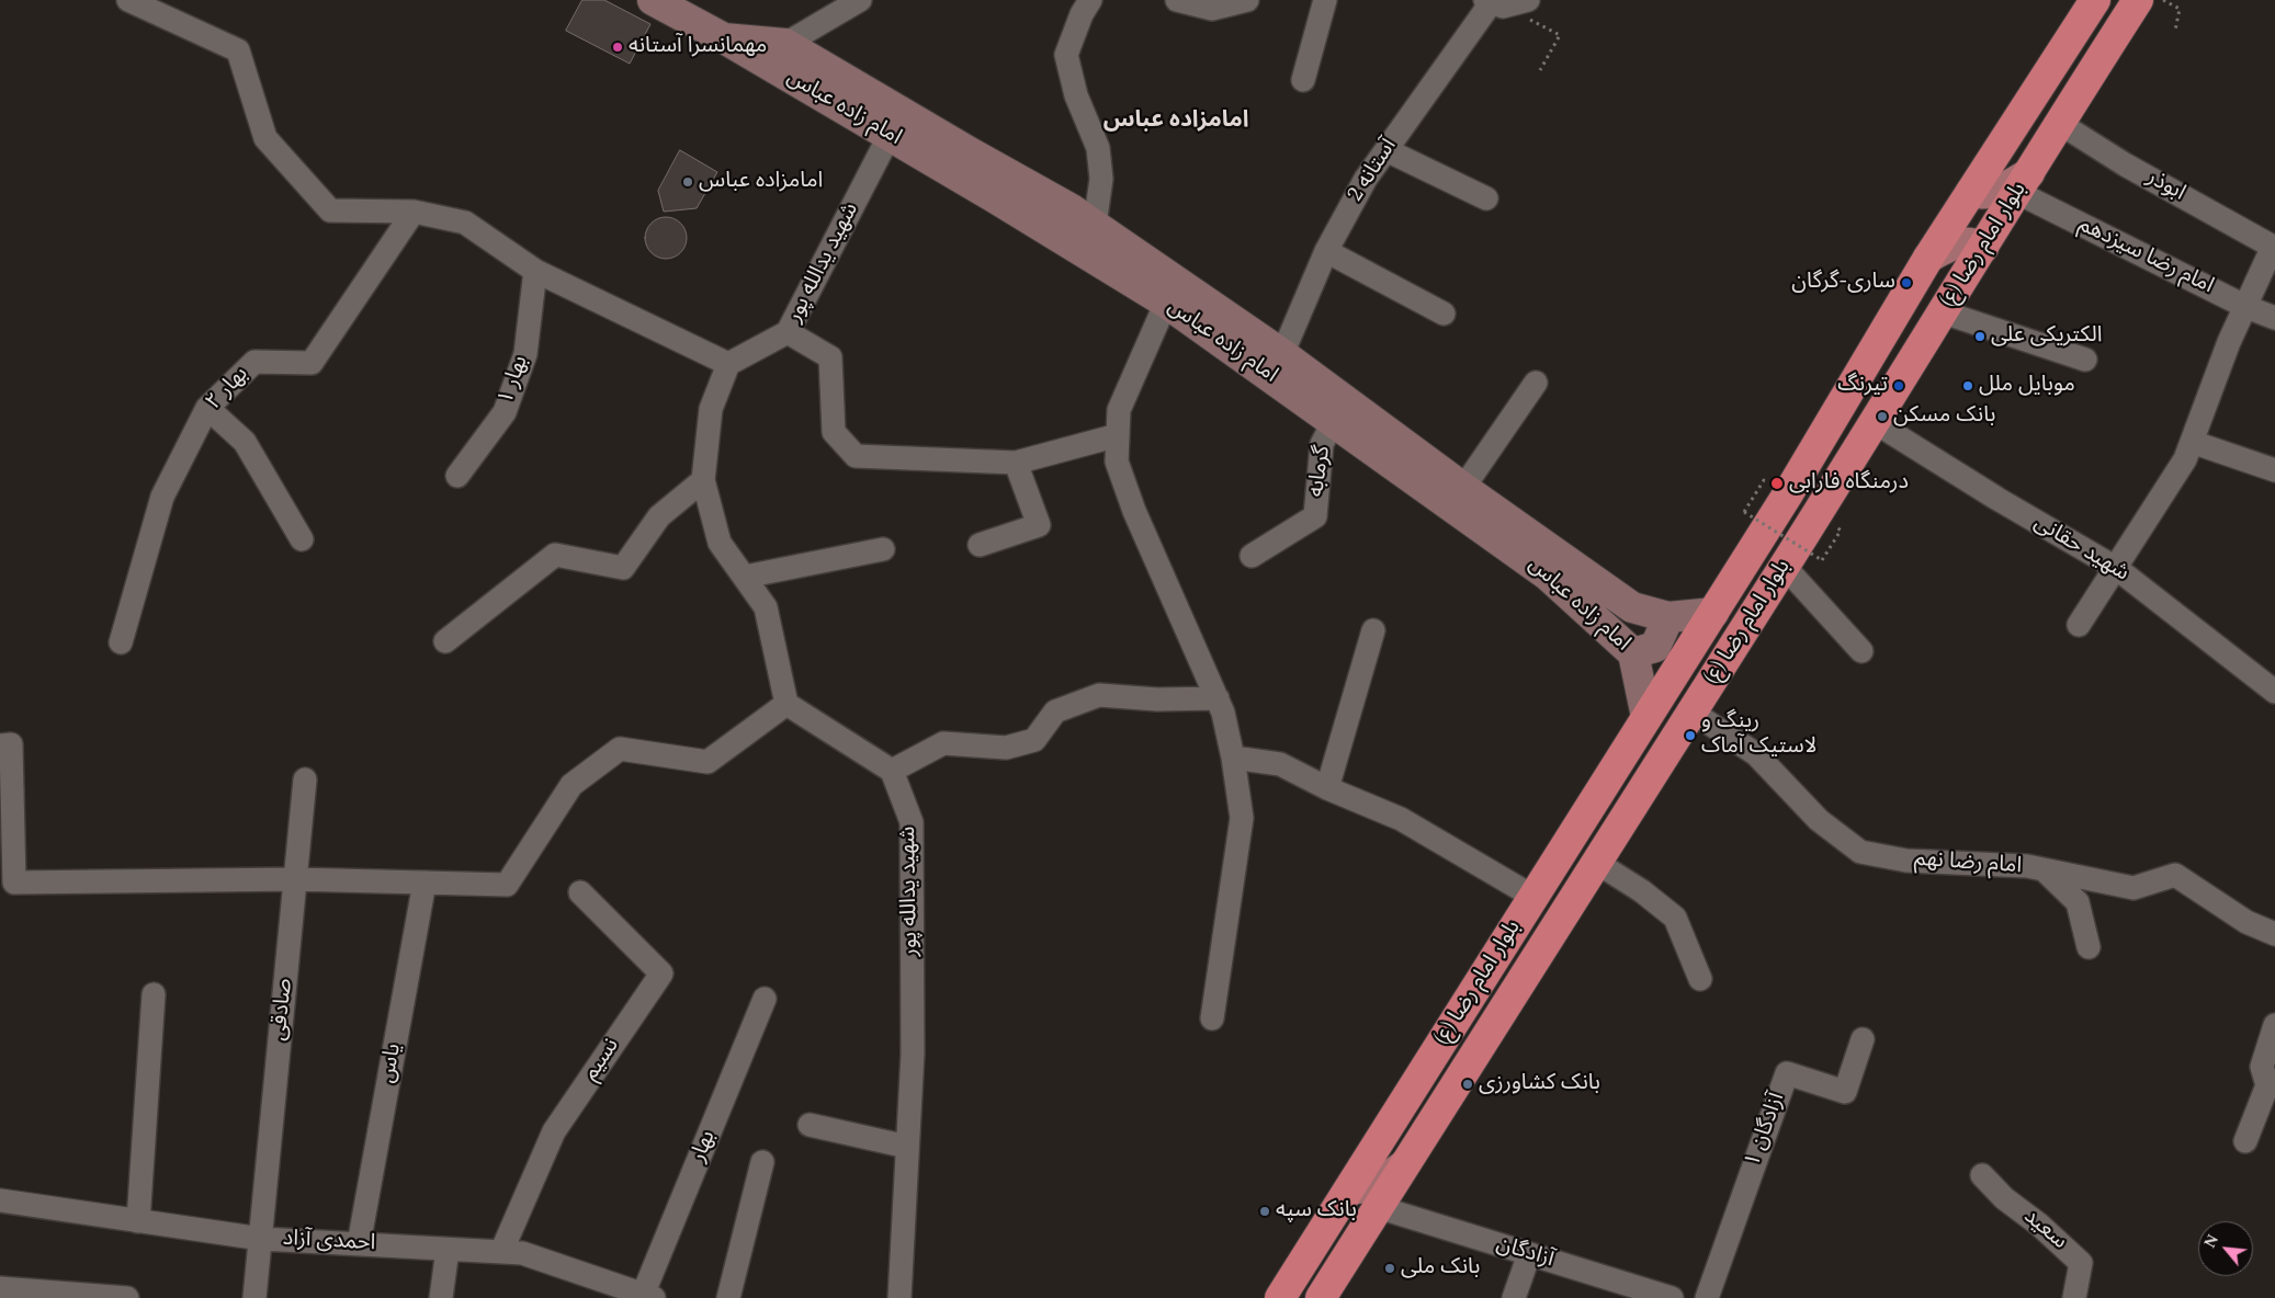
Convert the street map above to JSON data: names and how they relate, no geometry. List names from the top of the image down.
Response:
{
  "streets": {
    "highway": ["بلوار امام رضا (ع)"],
    "street": [
      "امام زاده عباس",
      "آستانه 2",
      "ابوذر",
      "امام رضا سیزدهم",
      "شهید یدالله پور",
      "بهار ۱",
      "بهار ۲",
      "گرمابه",
      "شهید حقانی",
      "امام رضا نهم",
      "صادقی",
      "نسیم",
      "یاس",
      "آزادگان ۱",
      "بهار",
      "سعید",
      "احمدی آزاد",
      "آزادگان"
    ]
  },
  "crossings": [
    ["امام زاده عباس", "آستانه 2"],
    ["امام زاده عباس", "بلوار امام رضا (ع)"],
    ["امام زاده عباس", "شهید یدالله پور"],
    ["امام زاده عباس", "گرمابه"],
    ["ابوذر", "بلوار امام رضا (ع)"],
    ["ابوذر", "امام رضا سیزدهم"],
    ["بلوار امام رضا (ع)", "امام رضا سیزدهم"],
    ["بلوار امام رضا (ع)", "شهید حقانی"],
    ["بلوار امام رضا (ع)", "امام رضا نهم"],
    ["بلوار امام رضا (ع)", "آزادگان"],
    ["صادقی", "احمدی آزاد"],
    ["نسیم", "احمدی آزاد"],
    ["یاس", "احمدی آزاد"],
    ["بهار", "احمدی آزاد"]
  ],
  "districts": ["امامزاده عباس"],
  "places": [
    "مهمانسرا آستانه",
    "امامزاده عباس",
    "ساری-گرگان",
    "الکتریکی علی",
    "تیرنگ",
    "موبایل ملل",
    "بانک مسکن",
    "درمنگاه فارابی",
    "رینگ و لاستیک آماک",
    "بانک کشاورزی",
    "بانک سپه",
    "بانک ملی"
  ],
  "north": "top left"
}
